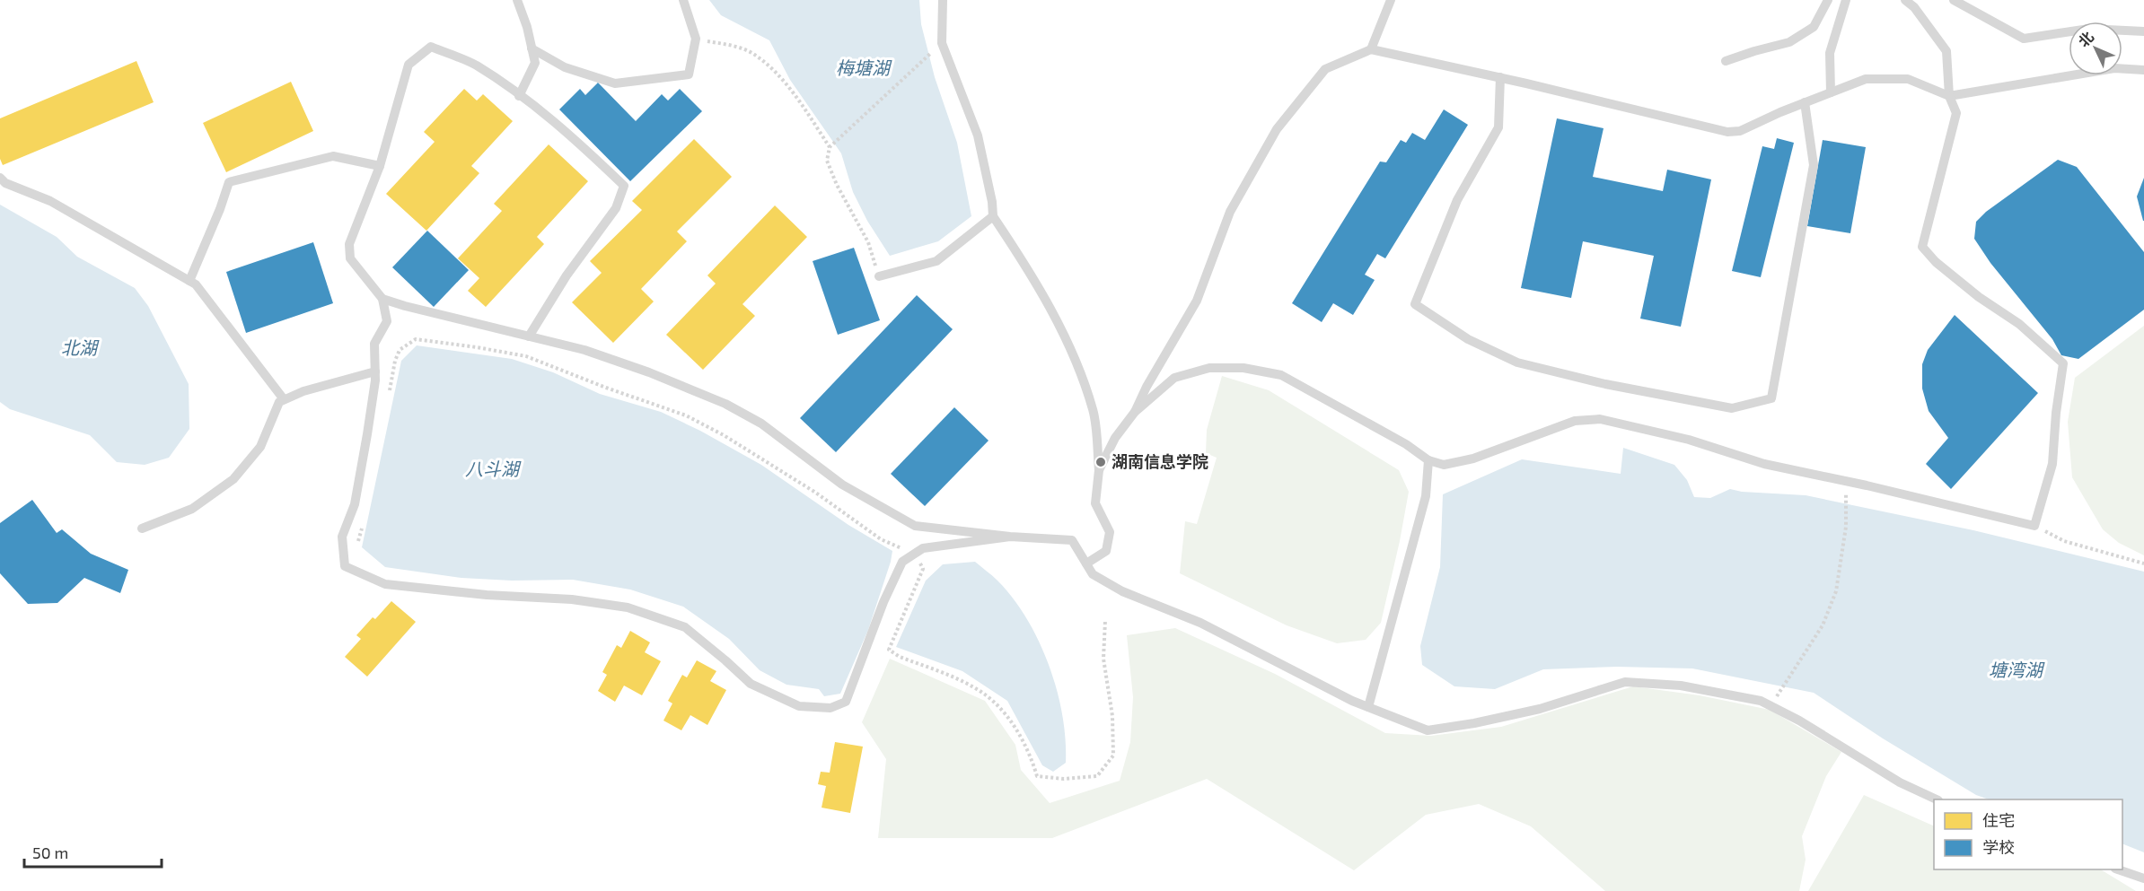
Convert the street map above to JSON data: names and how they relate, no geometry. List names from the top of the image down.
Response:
{
  "water": [
    "梅塘湖",
    "北湖",
    "八斗湖",
    "塘湾湖"
  ],
  "places": ["湖南信息学院"],
  "legend": ["住宅", "学校"],
  "scale_bar": "50 m",
  "north": "top left"
}
